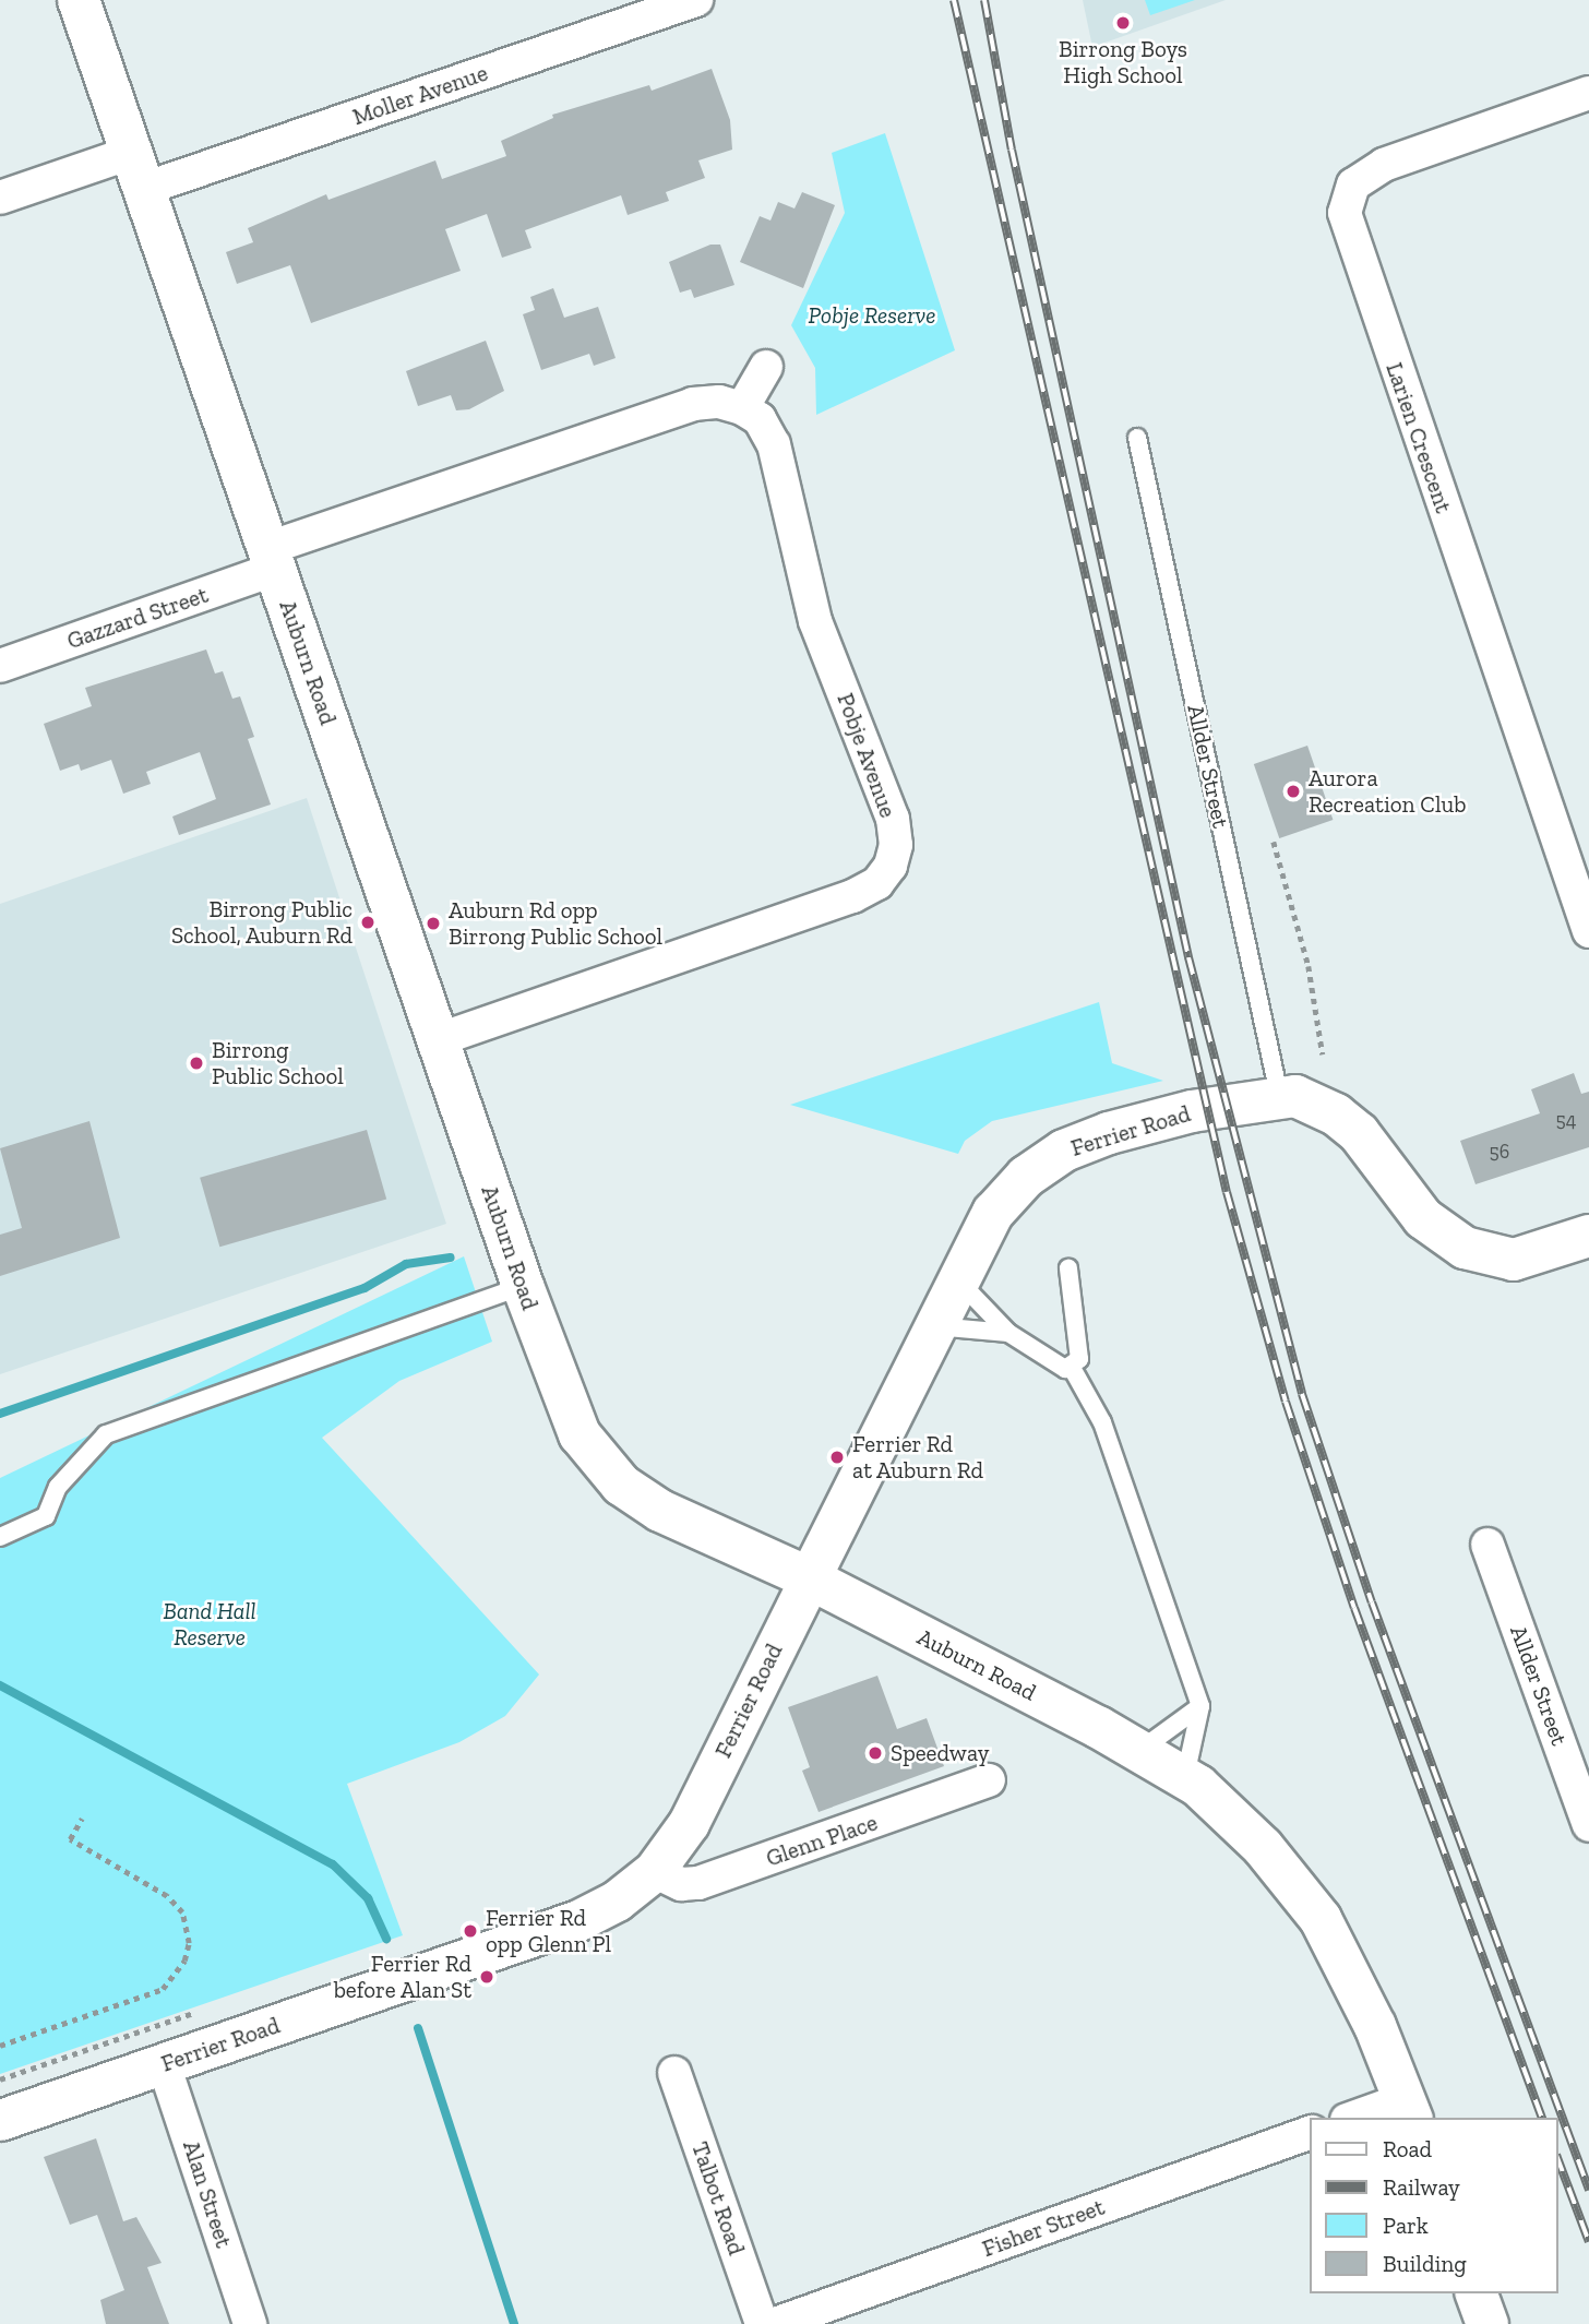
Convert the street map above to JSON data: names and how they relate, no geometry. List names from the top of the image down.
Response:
{
  "streets": {
    "main road": ["Auburn Road", "Ferrier Road"],
    "street": [
      "Moller Avenue",
      "Larien Crescent",
      "Gazzard Street",
      "Pobje Avenue",
      "Allder Street",
      "Glenn Place",
      "Alan Street",
      "Talbot Road",
      "Fisher Street"
    ]
  },
  "crossings": [
    ["Moller Avenue", "Auburn Road"],
    ["Gazzard Street", "Auburn Road"],
    ["Auburn Road", "Pobje Avenue"],
    ["Auburn Road", "Ferrier Road"],
    ["Allder Street", "Ferrier Road"],
    ["Ferrier Road", "Glenn Place"],
    ["Ferrier Road", "Alan Street"]
  ],
  "parks": ["Pobje Reserve", "Band Hall Reserve"],
  "places": [
    "Birrong Boys High School",
    "Aurora Recreation Club",
    "Birrong Public School, Auburn Rd",
    "Auburn Rd opp Birrong Public School",
    "Birrong Public School",
    "Ferrier Rd at Auburn Rd",
    "Speedway",
    "Ferrier Rd opp Glenn Pl",
    "Ferrier Rd before Alan St"
  ],
  "house_numbers": ["54", "56"],
  "legend": [
    "Road",
    "Railway",
    "Park",
    "Building"
  ]
}
